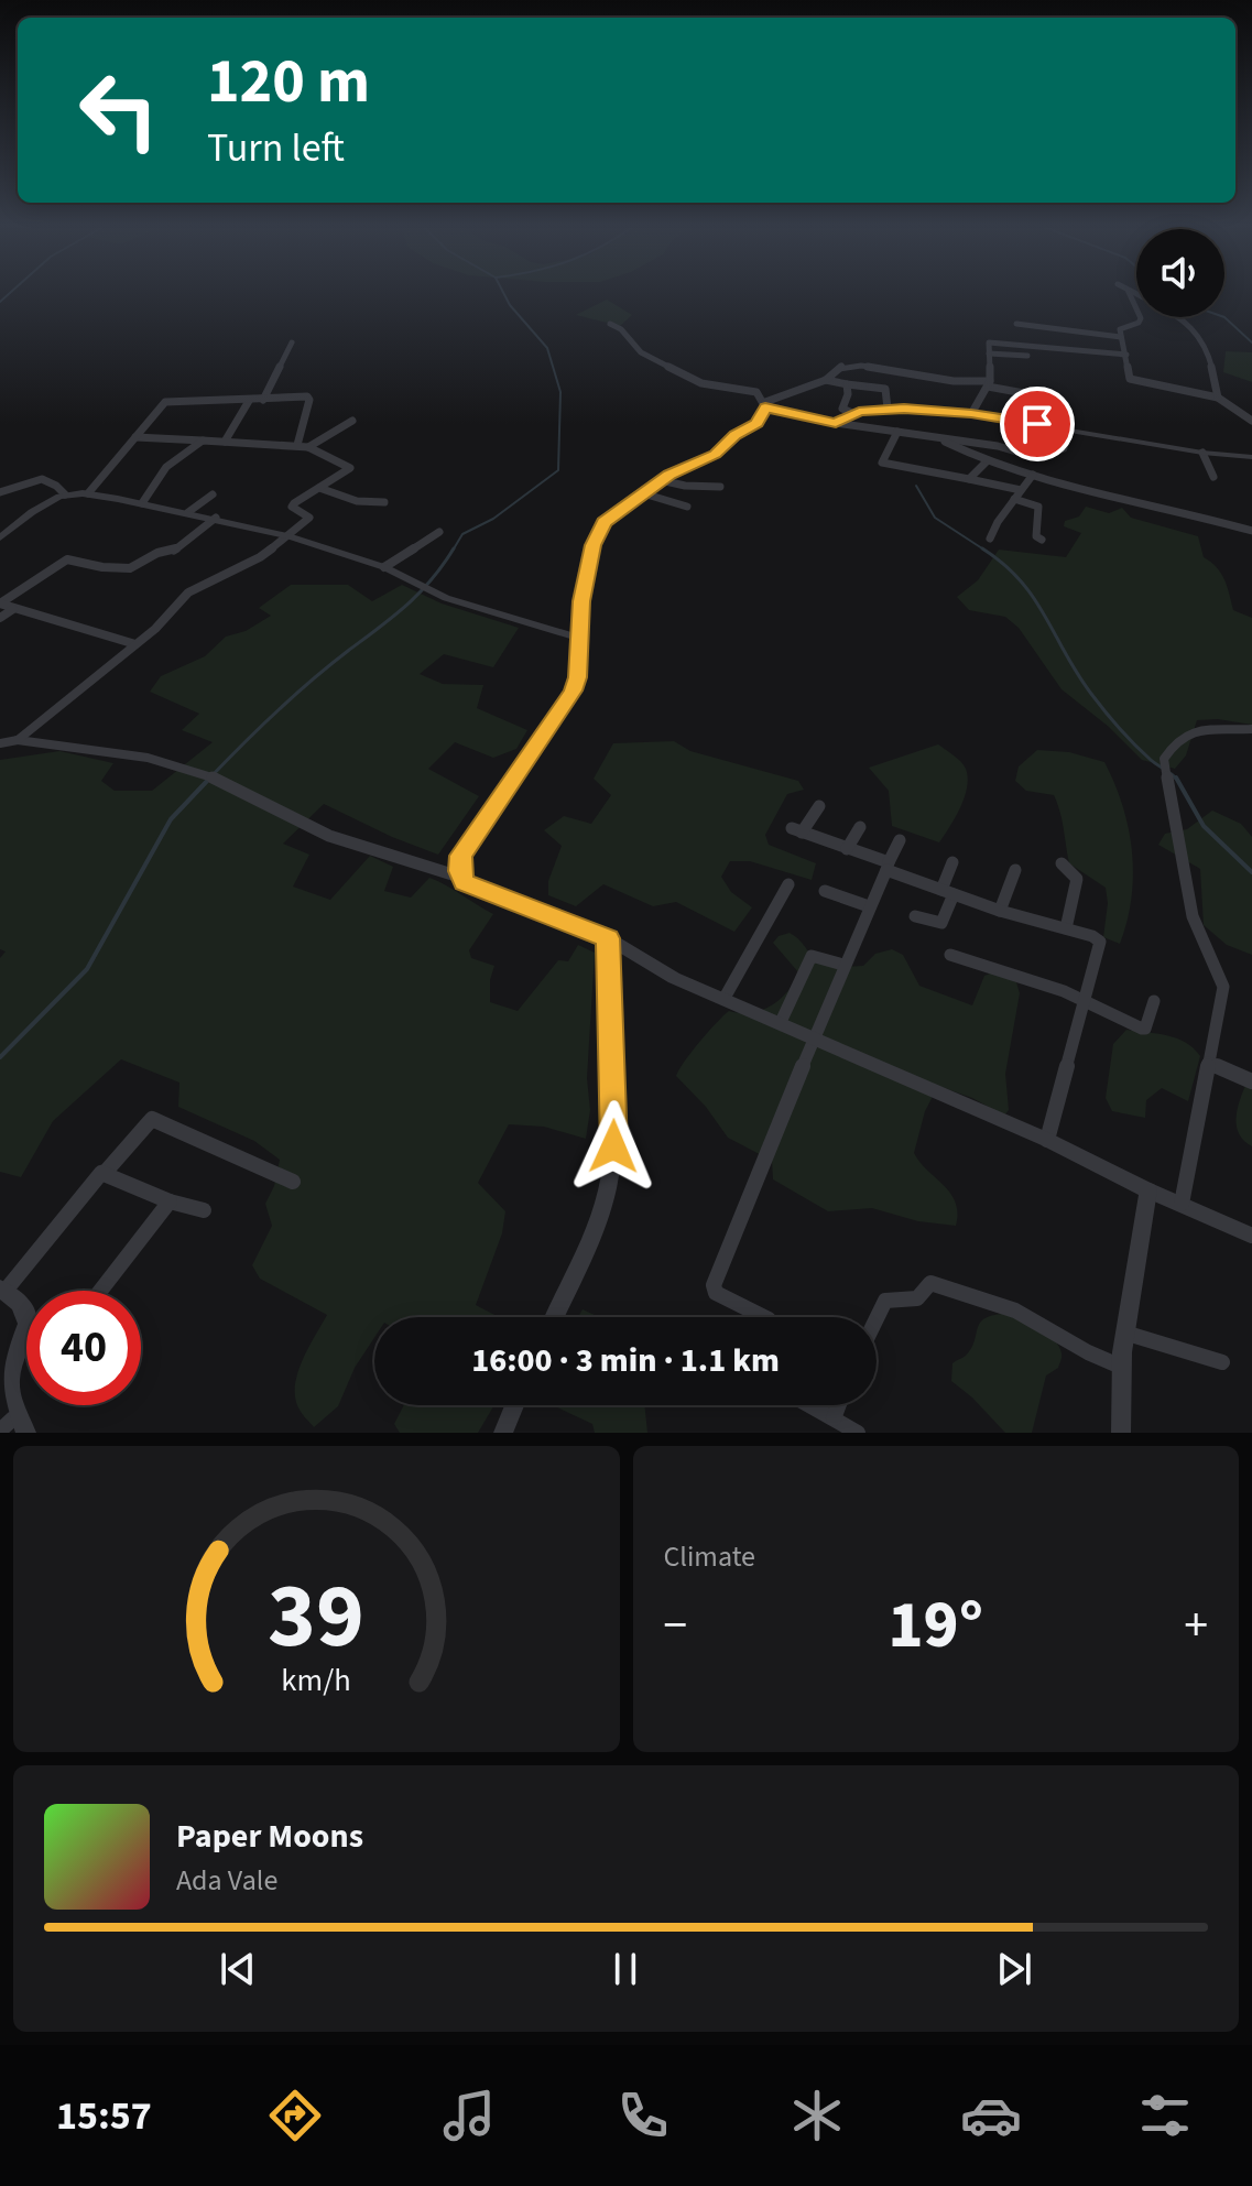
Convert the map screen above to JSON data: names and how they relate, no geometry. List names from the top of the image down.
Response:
{
  "page": {
    "turn": ["120 m", "Turn left"],
    "limit": "40",
    "trip": "16:00 · 3 min · 1.1 km",
    "tile": "Climate",
    "heat": ["−", "19°", "+"],
    "song": ["Paper Moons", "Ada Vale"],
    "tabs": "15:57",
    "gauge": ["39", "km/h"]
  }
}
